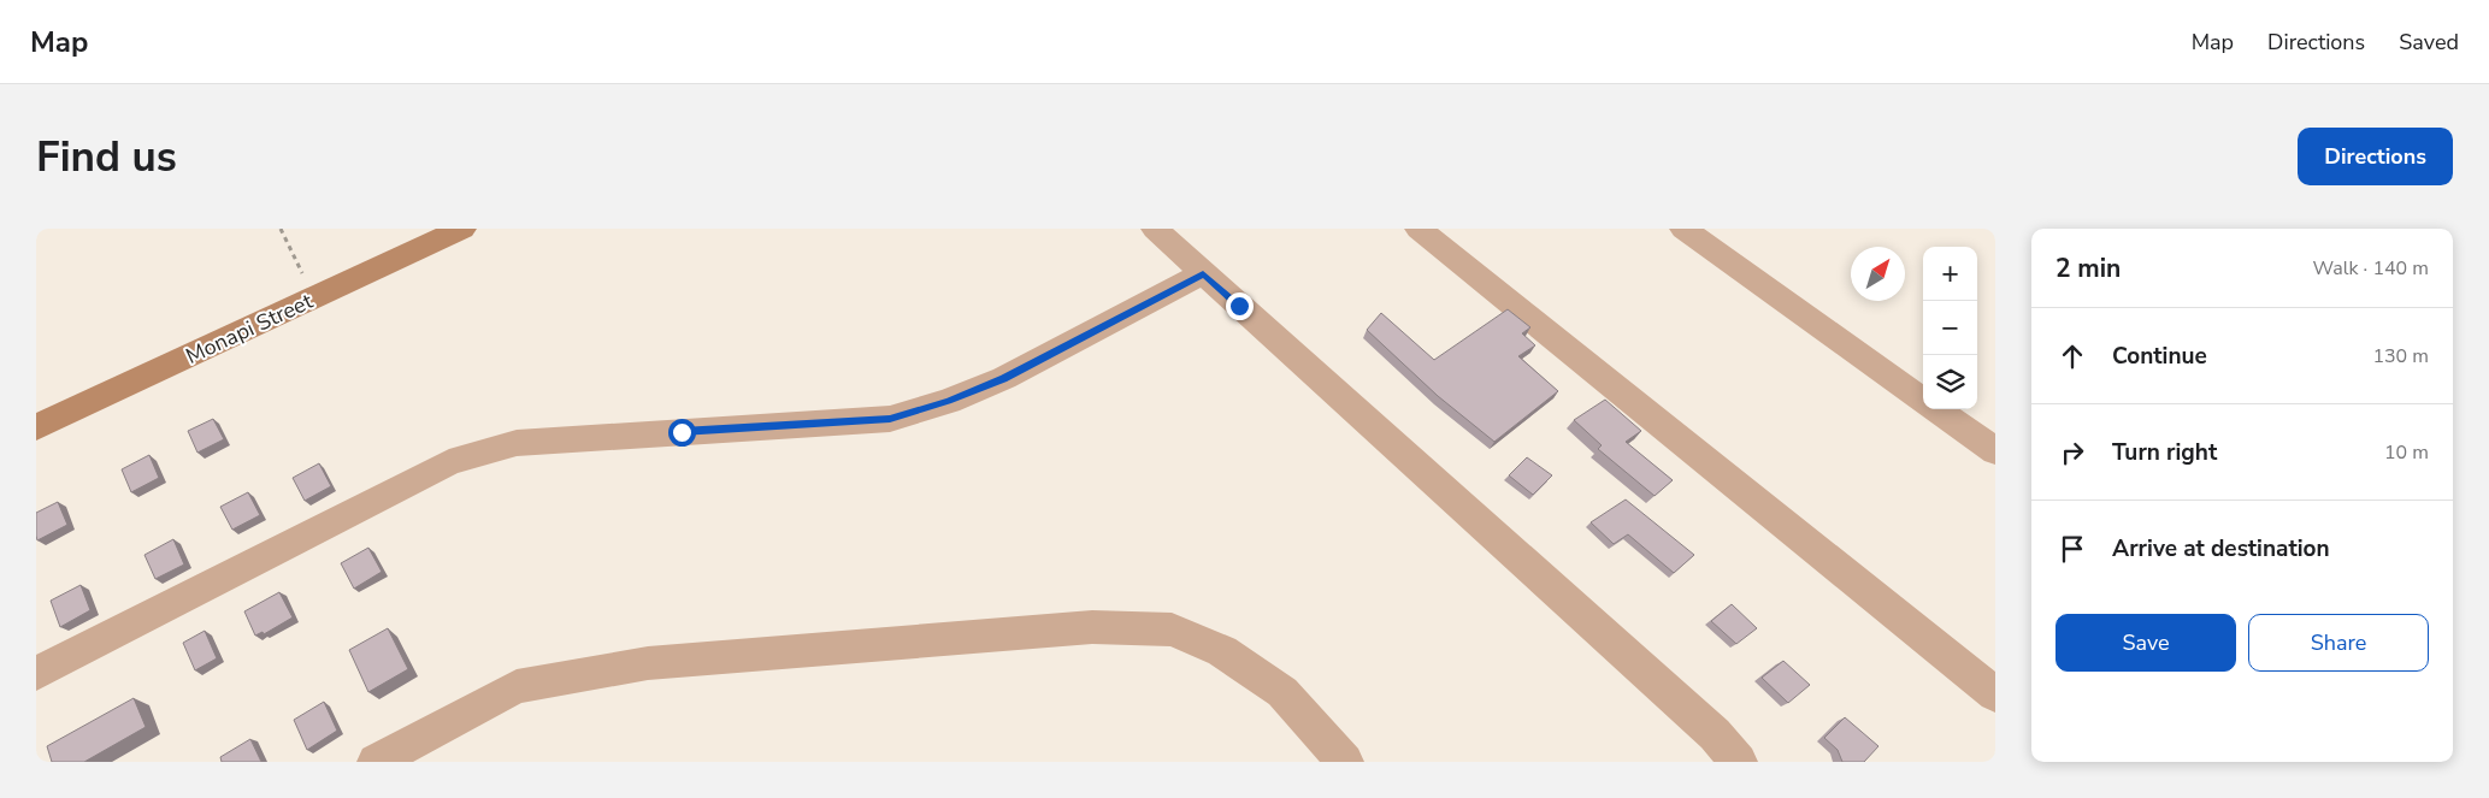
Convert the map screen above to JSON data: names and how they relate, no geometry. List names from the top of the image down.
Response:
{
  "streets": {
    "street": ["Monapi Street"]
  },
  "north": "top right",
  "page": {
    "header": "Map",
    "nav": ["Map", "Directions", "Saved"],
    "buttons": [
      "Directions",
      ["Save", "Share"]
    ],
    "title": "Find us",
    "heading": ["2 min", "Walk · 140 m"],
    "map_buttons": ["+", "−"],
    "list": [
      ["Continue", "130 m"],
      ["Turn right", "10 m"],
      "Arrive at destination"
    ]
  }
}
